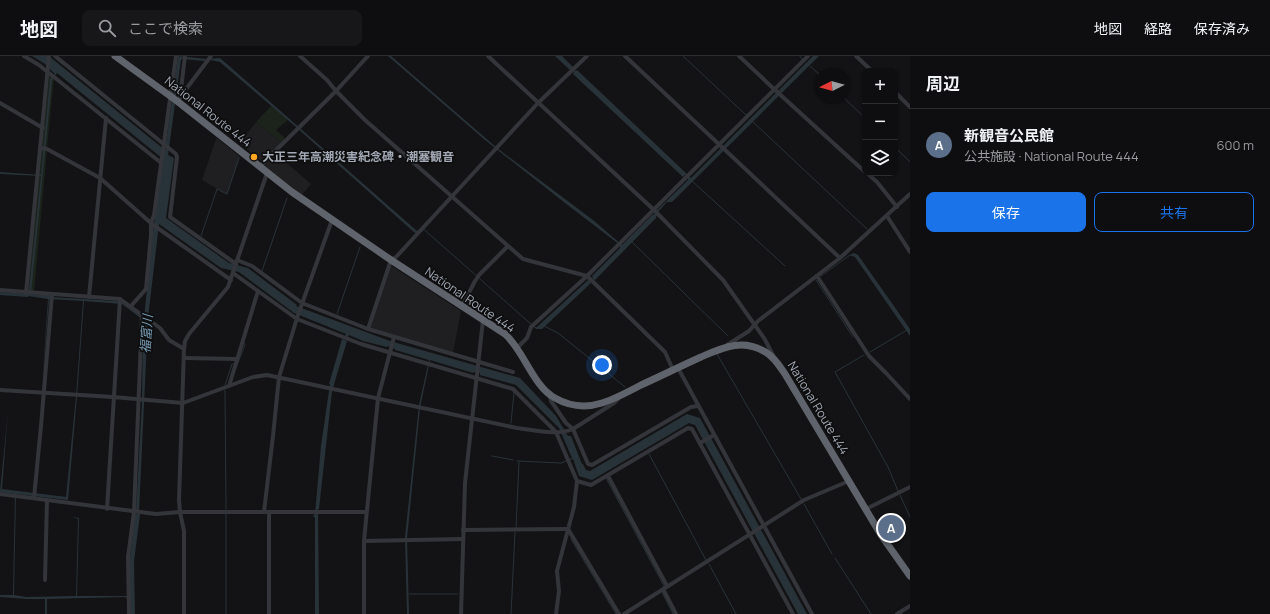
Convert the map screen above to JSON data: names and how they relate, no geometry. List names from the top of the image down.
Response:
{
  "streets": {
    "highway": ["National Route 444"]
  },
  "water": ["福富川"],
  "places": ["大正三年高潮災害紀念碑・潮塞観音"],
  "north": "left",
  "page": {
    "header": "地図",
    "search": "ここで検索",
    "nav": ["地図", "経路", "保存済み"],
    "heading": "周辺",
    "map_buttons": ["+", "−"],
    "list": [
      {
        "mark": "A",
        "name": "新観音公民館",
        "note": "公共施設 · National Route 444",
        "value": "600 m"
      }
    ],
    "buttons": ["保存", "共有"],
    "pins": "A"
  }
}
